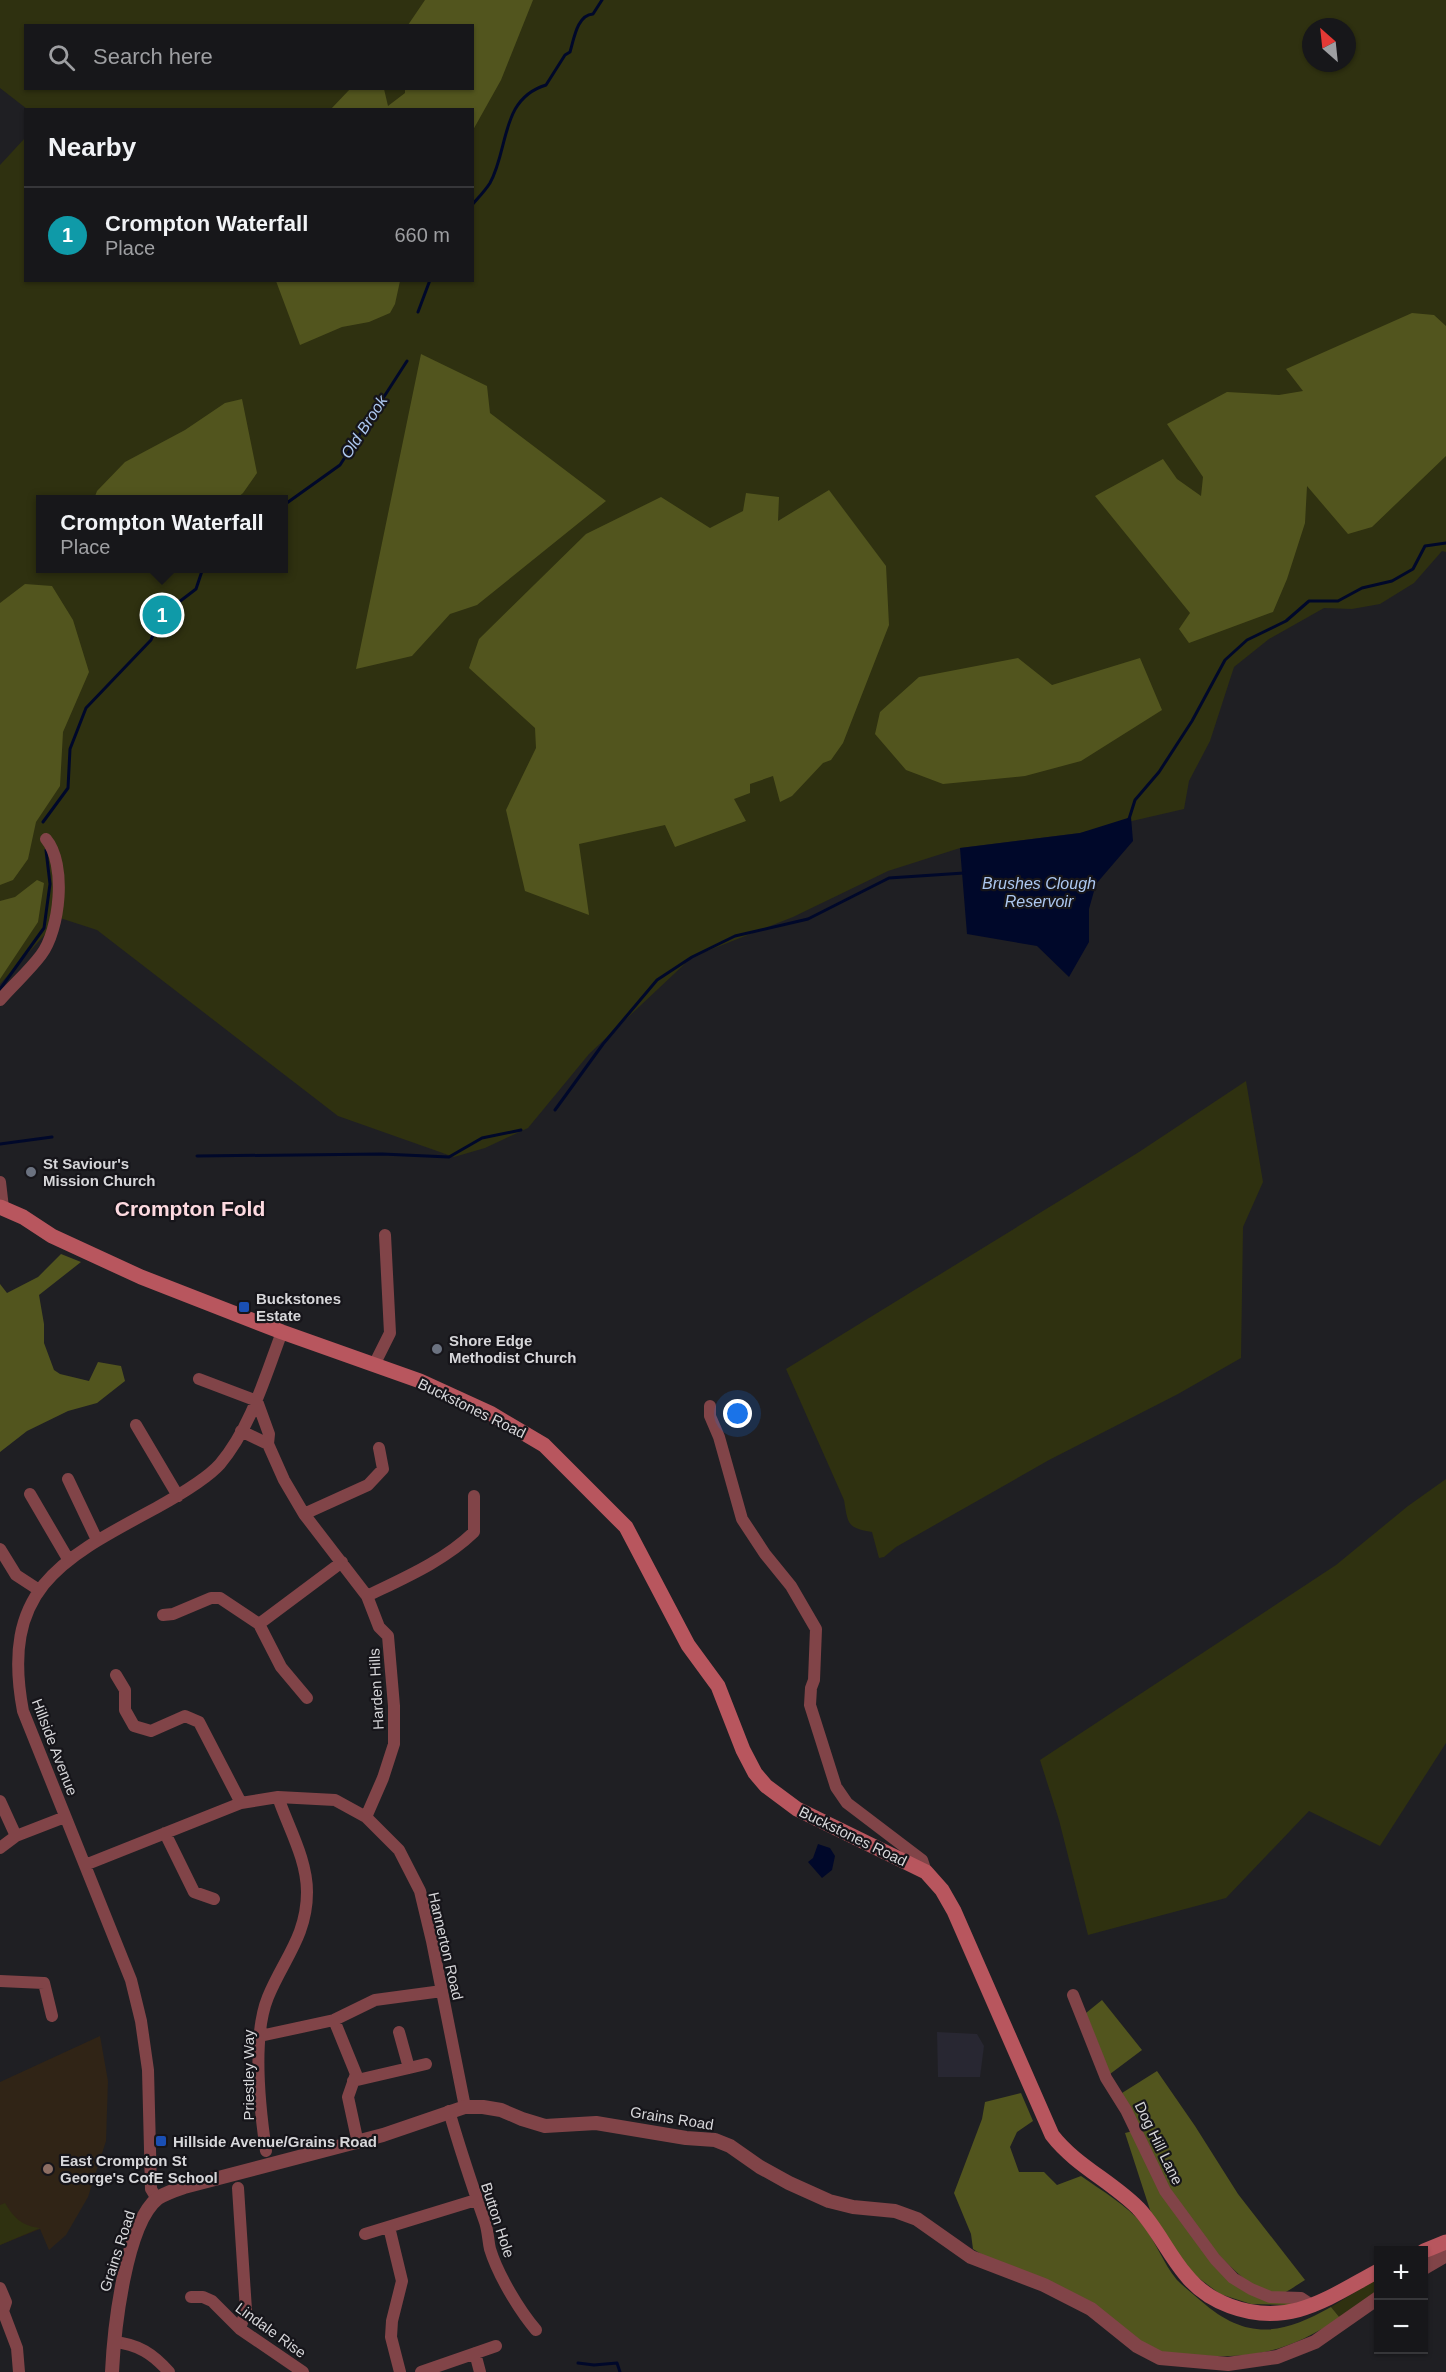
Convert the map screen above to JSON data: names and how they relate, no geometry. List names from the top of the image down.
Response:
{
  "streets": {
    "main road": ["Buckstones Road"],
    "street": [
      "Harden Hills",
      "Hillside Avenue",
      "Hannerton Road",
      "Priestley Way",
      "Grains Road",
      "Dog Hill Lane",
      "Button Hole",
      "Lindale Rise"
    ]
  },
  "crossings": [
    ["Buckstones Road", "Hillside Avenue"],
    ["Buckstones Road", "Dog Hill Lane"],
    ["Harden Hills", "Hillside Avenue"],
    ["Harden Hills", "Hannerton Road"],
    ["Hillside Avenue", "Hannerton Road"],
    ["Hillside Avenue", "Grains Road"],
    ["Hannerton Road", "Priestley Way"],
    ["Hannerton Road", "Grains Road"],
    ["Grains Road", "Button Hole"]
  ],
  "districts": ["Crompton Fold"],
  "water": ["Old Brook", "Brushes Clough Reservoir"],
  "places": {
    "other": ["St Saviour's Mission Church", "Shore Edge Methodist Church", "East Crompton St George's CofE School"],
    "transit": ["Buckstones Estate", "Hillside Avenue/Grains Road"]
  },
  "north": "top left",
  "page": {
    "search": "Search here",
    "heading": "Nearby",
    "list": [
      {
        "mark": "1",
        "name": "Crompton Waterfall",
        "note": "Place",
        "value": "660 m"
      }
    ],
    "popup": ["Crompton Waterfall", "Place"],
    "pins": "1",
    "map_buttons": ["+", "−"]
  }
}
